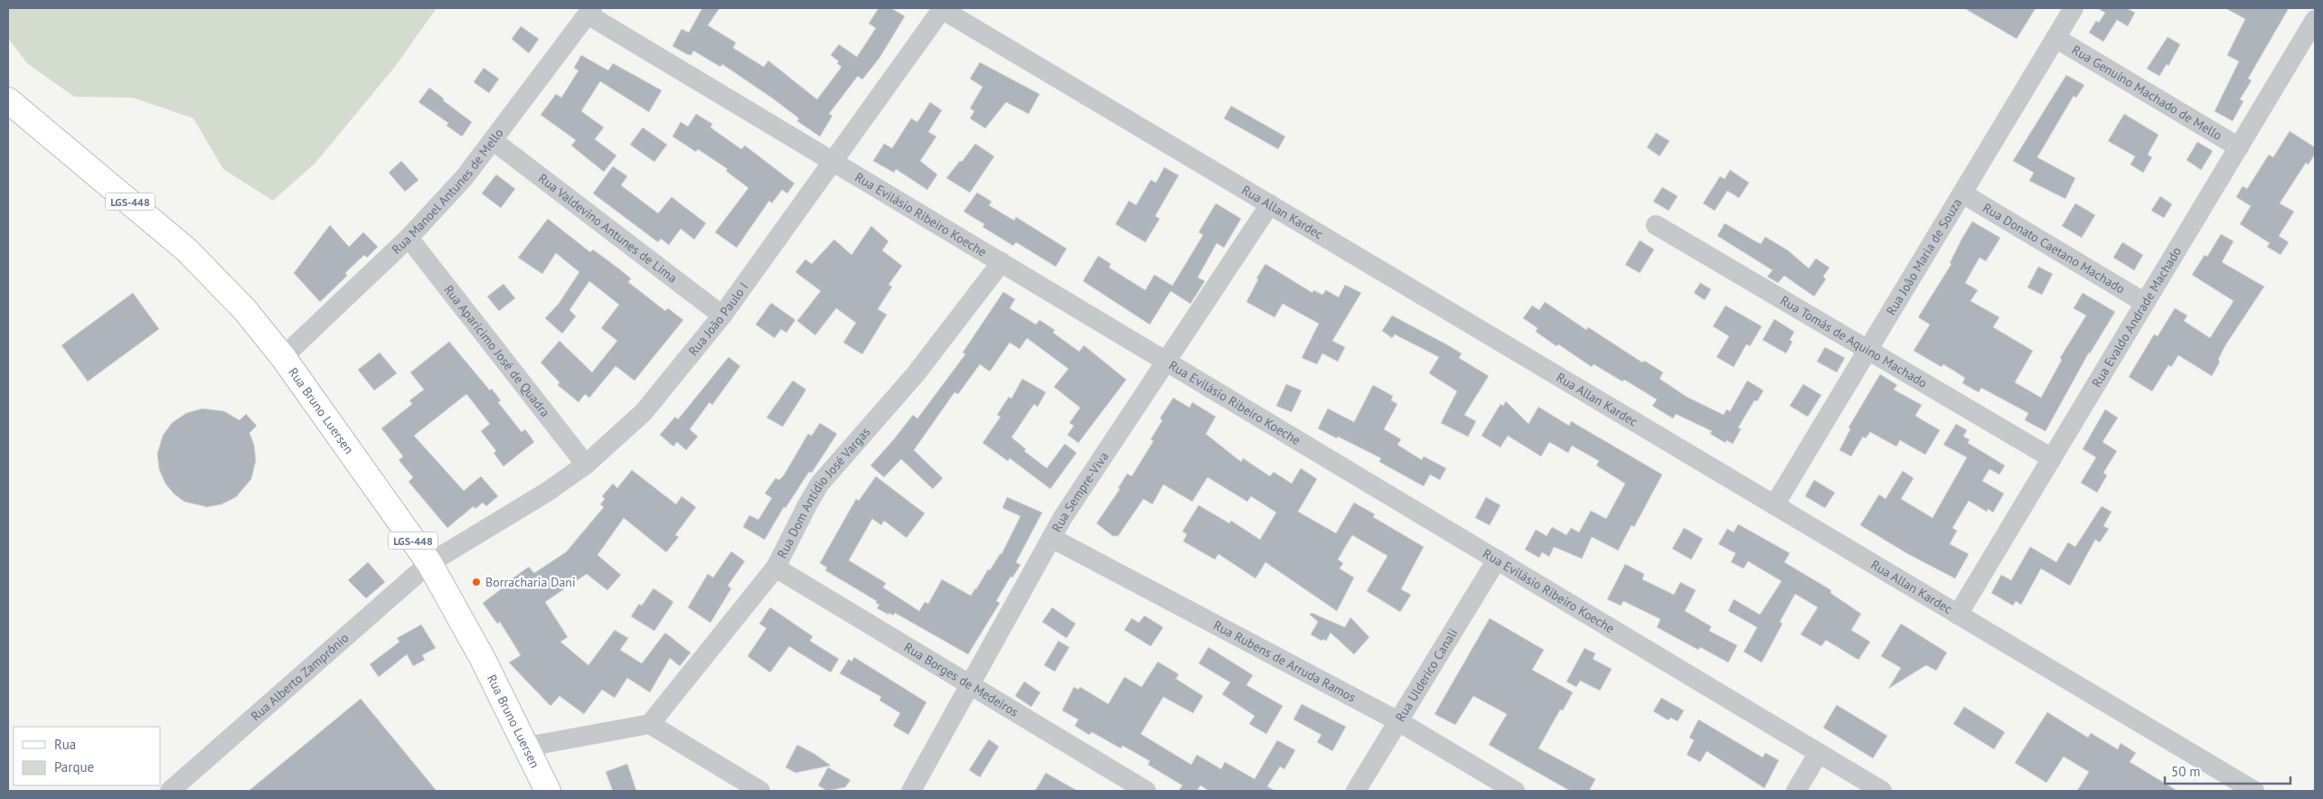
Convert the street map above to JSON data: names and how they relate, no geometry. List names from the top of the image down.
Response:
{
  "streets": {
    "main road": ["LGS-448", "Rua Bruno Luersen"],
    "street": [
      "Rua Genuíno Machado de Mello",
      "Rua Manoel Antunes de Mello",
      "Rua Allan Kardec",
      "Rua Evilásio Ribeiro Koeche",
      "Rua Valdevino Antunes de Lima",
      "Rua Donato Caetano Machado",
      "Rua João Maria de Souza",
      "Rua Evaldo Andrade Machado",
      "Rua João Paulo I",
      "Rua Tomás de Aquino Machado",
      "Rua Aparícimo José de Quadra",
      "Rua Sempre-Viva",
      "Rua Dom Antídio José Vargas",
      "Rua Rubens de Arruda Ramos",
      "Rua Ulderico Canali",
      "Rua Alberto Zamprônio",
      "Rua Borges de Medeiros"
    ]
  },
  "crossings": [
    ["Rua Genuíno Machado de Mello", "Rua João Maria de Souza"],
    ["Rua Genuíno Machado de Mello", "Rua Evaldo Andrade Machado"],
    ["Rua Manoel Antunes de Mello", "Rua Evilásio Ribeiro Koeche"],
    ["Rua Manoel Antunes de Mello", "Rua Valdevino Antunes de Lima"],
    ["Rua Manoel Antunes de Mello", "Rua Aparícimo José de Quadra"],
    ["Rua Manoel Antunes de Mello", "Rua Bruno Luersen"],
    ["Rua Allan Kardec", "Rua João Maria de Souza"],
    ["Rua Allan Kardec", "Rua Evaldo Andrade Machado"],
    ["Rua Allan Kardec", "Rua João Paulo I"],
    ["Rua Allan Kardec", "Rua Sempre-Viva"],
    ["Rua Evilásio Ribeiro Koeche", "Rua João Paulo I"],
    ["Rua Evilásio Ribeiro Koeche", "Rua Sempre-Viva"],
    ["Rua Evilásio Ribeiro Koeche", "Rua Dom Antídio José Vargas"],
    ["Rua Evilásio Ribeiro Koeche", "Rua Ulderico Canali"],
    ["Rua Valdevino Antunes de Lima", "Rua João Paulo I"],
    ["Rua Donato Caetano Machado", "Rua João Maria de Souza"],
    ["Rua Donato Caetano Machado", "Rua Evaldo Andrade Machado"],
    ["Rua João Maria de Souza", "Rua Tomás de Aquino Machado"],
    ["Rua Evaldo Andrade Machado", "Rua Tomás de Aquino Machado"],
    ["Rua João Paulo I", "Rua Aparícimo José de Quadra"],
    ["Rua João Paulo I", "Rua Bruno Luersen"],
    ["Rua João Paulo I", "Rua Alberto Zamprônio"],
    ["Rua Bruno Luersen", "Rua Alberto Zamprônio"],
    ["Rua Sempre-Viva", "Rua Rubens de Arruda Ramos"],
    ["Rua Sempre-Viva", "Rua Borges de Medeiros"],
    ["Rua Dom Antídio José Vargas", "Rua Borges de Medeiros"],
    ["Rua Rubens de Arruda Ramos", "Rua Ulderico Canali"]
  ],
  "places": ["Borracharia Dani"],
  "legend": ["Rua", "Parque"],
  "scale_bar": "50 m"
}
